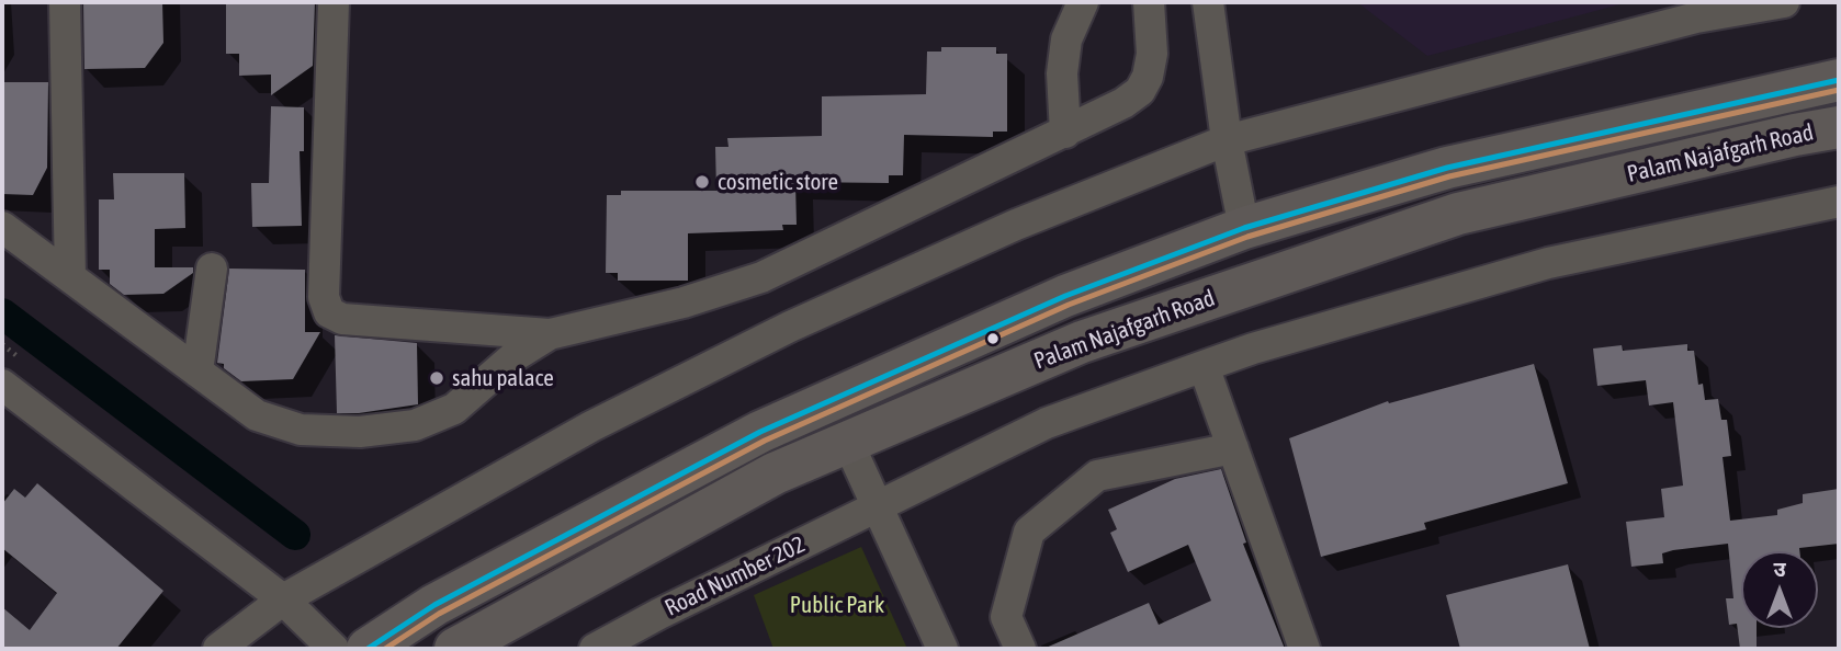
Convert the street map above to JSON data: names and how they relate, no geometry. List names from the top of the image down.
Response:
{
  "streets": {
    "main road": ["Palam Najafgarh Road"],
    "street": ["Road Number 202"]
  },
  "parks": ["Public Park"],
  "places": ["cosmetic store", "sahu palace"],
  "north": "top"
}
